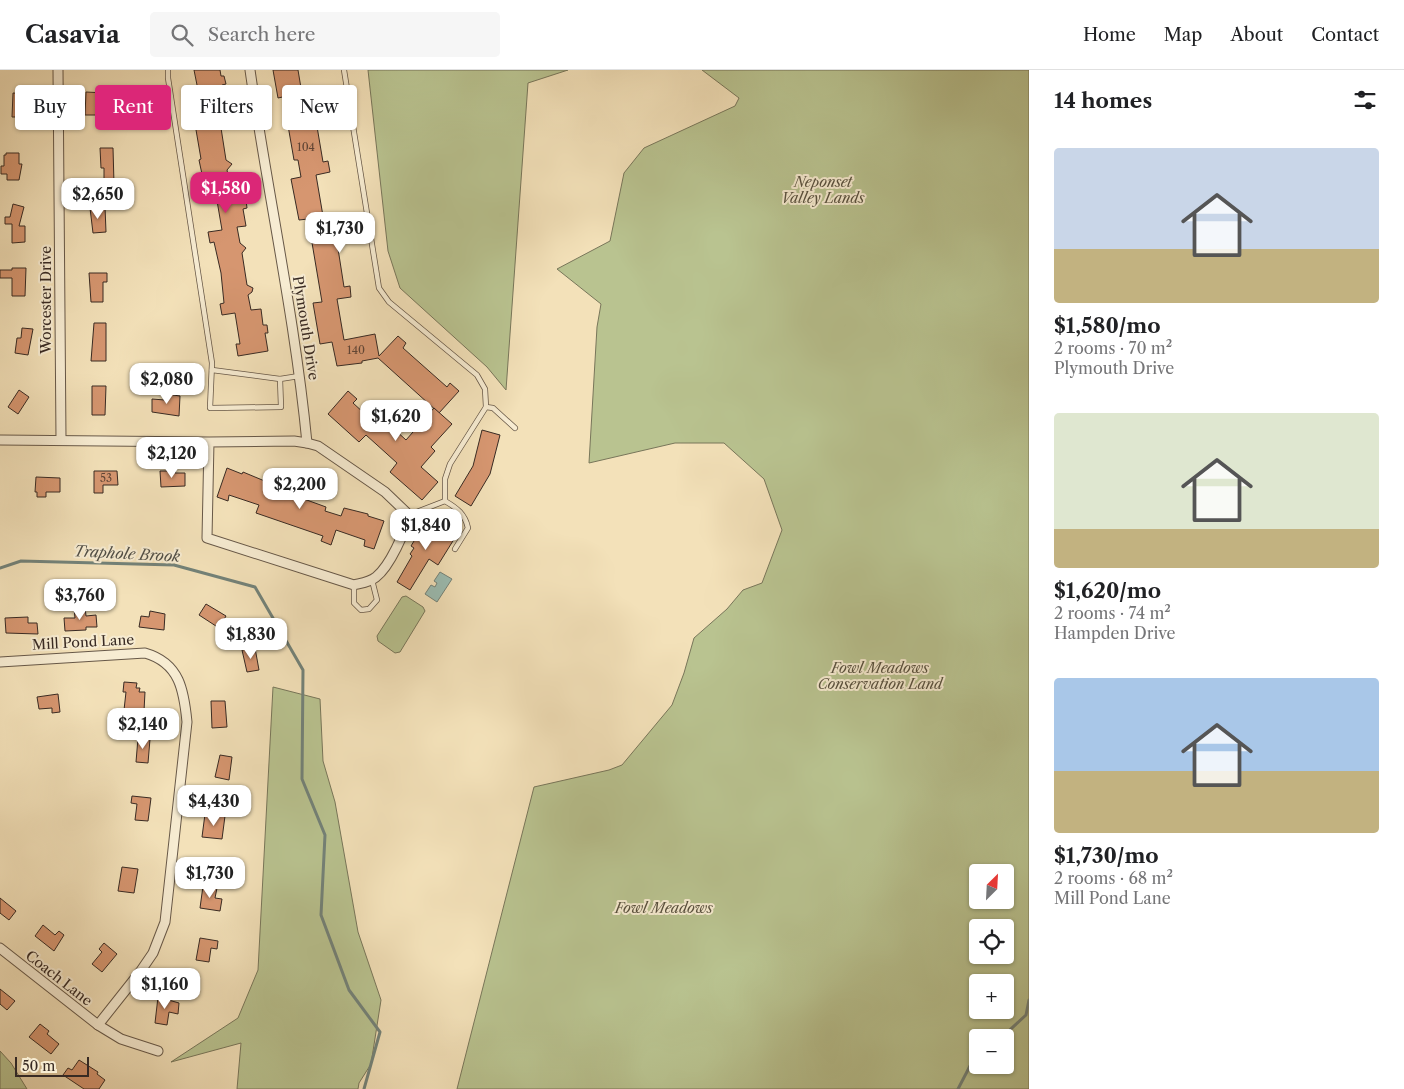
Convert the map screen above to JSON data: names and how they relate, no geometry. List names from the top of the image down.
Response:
{
  "streets": {
    "street": [
      "Worcester Drive",
      "Plymouth Drive",
      "Mill Pond Lane",
      "Coach Lane"
    ]
  },
  "crossings": [
    ["Mill Pond Lane", "Coach Lane"]
  ],
  "water": ["Traphole Brook"],
  "parks": ["Neponset Valley Lands", "Fowl Meadows Conservation Land", "Fowl Meadows"],
  "house_numbers": ["104", "140", "53"],
  "scale_bar": "50 m",
  "north": "top right",
  "page": {
    "header": "Casavia",
    "search": "Search here",
    "nav": [
      "Home",
      "Map",
      "About",
      "Contact"
    ],
    "heading": "14 homes",
    "chip": [
      "Buy",
      "Rent",
      "Filters",
      "New"
    ],
    "list": [
      {
        "name": "$1,580/mo",
        "note": "2 rooms · 70 m² · Plymouth Drive"
      },
      {
        "name": "$1,620/mo",
        "note": "2 rooms · 74 m² · Hampden Drive"
      },
      {
        "name": "$1,730/mo",
        "note": "2 rooms · 68 m² · Mill Pond Lane"
      }
    ],
    "price": [
      "$1,580",
      "$2,650",
      "$1,730",
      "$2,080",
      "$1,620",
      "$2,120",
      "$2,200",
      "$1,840",
      "$3,760",
      "$1,830",
      "$2,140",
      "$4,430",
      "$1,730",
      "$1,160"
    ],
    "map_buttons": ["+", "−"],
    "scale": "50 m"
  }
}
